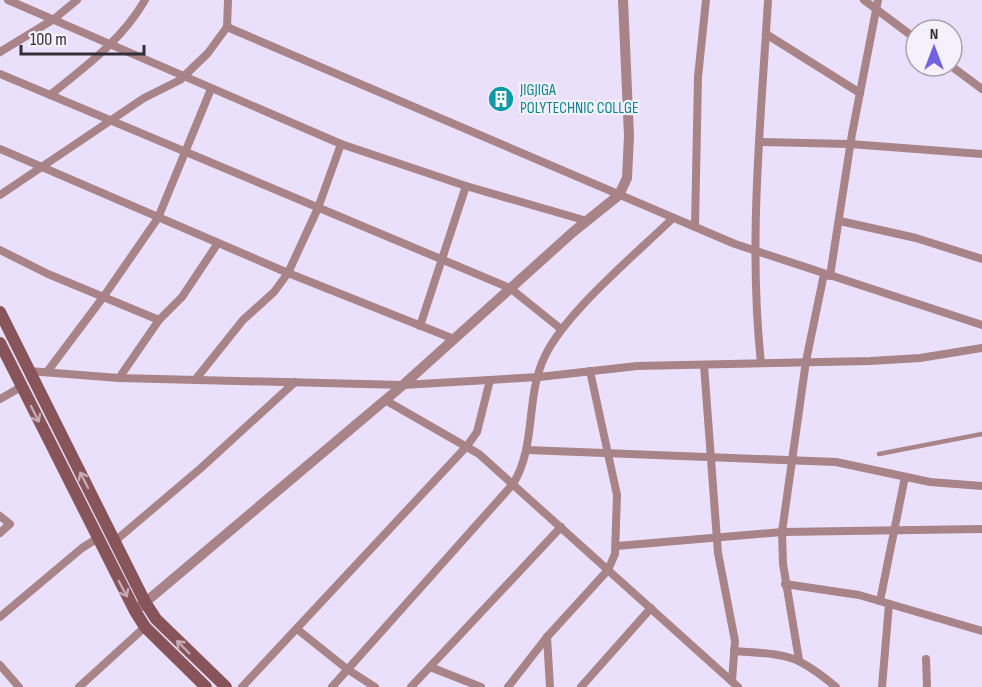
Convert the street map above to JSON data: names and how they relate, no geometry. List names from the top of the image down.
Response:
{
  "places": {
    "building": ["JIGJIGA POLYTECHNIC COLLGE"]
  },
  "scale_bar": "100 m",
  "north": "top"
}
